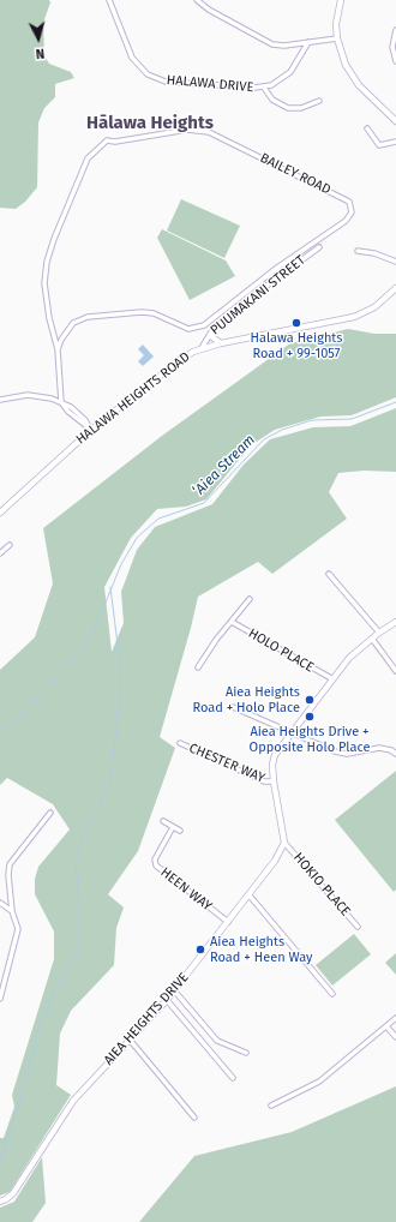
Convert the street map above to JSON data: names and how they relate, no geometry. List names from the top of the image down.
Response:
{
  "streets": {
    "street": [
      "HALAWA DRIVE",
      "BAILEY ROAD",
      "PUUMAKANI STREET",
      "HALAWA HEIGHTS ROAD",
      "HOLO PLACE",
      "CHESTER WAY",
      "HOKIO PLACE",
      "HEEN WAY",
      "AIEA HEIGHTS DRIVE"
    ]
  },
  "crossings": [
    ["PUUMAKANI STREET", "HALAWA HEIGHTS ROAD"],
    ["HOKIO PLACE", "AIEA HEIGHTS DRIVE"],
    ["HEEN WAY", "AIEA HEIGHTS DRIVE"]
  ],
  "districts": ["Hālawa Heights"],
  "water": ["ʻAiea Stream"],
  "places": [
    "Halawa Heights Road + 99-1057",
    "Aiea Heights Road + Holo Place",
    "Aiea Heights Drive + Opposite Holo Place",
    "Aiea Heights Road + Heen Way"
  ],
  "north": "bottom"
}
